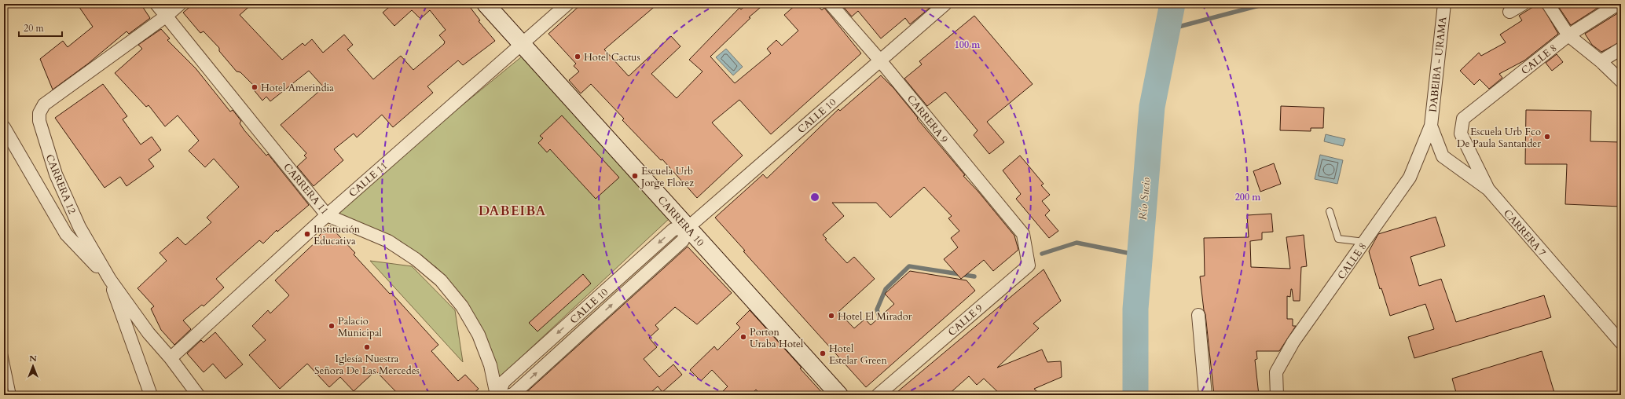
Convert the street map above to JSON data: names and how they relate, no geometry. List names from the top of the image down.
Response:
{
  "streets": {
    "main road": ["CARRERA 10"],
    "street": [
      "CALLE 8",
      "DABEIBA - URAMA",
      "CALLE 10",
      "CARRERA 9",
      "CALLE 11",
      "CARRERA 12",
      "CARRERA 11",
      "CARRERA 7",
      "CALLE 9"
    ]
  },
  "crossings": [
    ["CALLE 8", "DABEIBA - URAMA"],
    ["CALLE 8", "CARRERA 7"],
    ["DABEIBA - URAMA", "CARRERA 7"],
    ["CALLE 10", "CARRERA 9"],
    ["CALLE 10", "CARRERA 11"],
    ["CALLE 10", "CARRERA 10"],
    ["CARRERA 9", "CALLE 9"],
    ["CALLE 11", "CARRERA 12"],
    ["CALLE 11", "CARRERA 11"],
    ["CALLE 11", "CARRERA 10"],
    ["CARRERA 12", "CARRERA 11"]
  ],
  "districts": ["DABEIBA"],
  "water": ["Río Sucio"],
  "places": [
    "Hotel Cactus",
    "Hotel Amerindia",
    "Escuela Urb Fco De Paula Santander",
    "Escuela Urb Jorge Florez",
    "Institución Educativa",
    "Hotel El Mirador",
    "Palacio Municipal",
    "Porton Uraba Hotel",
    "Iglesía Nuestra Señora De Las Mercedes",
    "Hotel Estelar Green"
  ],
  "scale_bar": "20 m",
  "north": "top",
  "rings": ["100 m", "200 m"]
}
